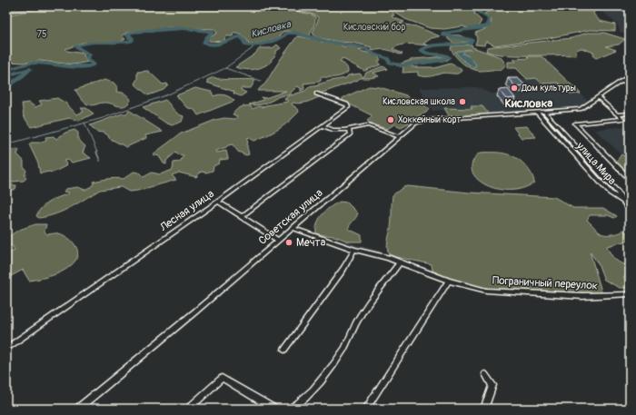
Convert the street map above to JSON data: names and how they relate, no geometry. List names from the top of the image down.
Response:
{
  "streets": {
    "street": [
      "улица Мира",
      "Лесная улица",
      "Советская улица",
      "Пограничный переулок"
    ]
  },
  "crossings": [
    ["улица Мира", "Советская улица"],
    ["Советская улица", "Пограничный переулок"]
  ],
  "districts": ["Кисловка"],
  "water": ["Кисловка"],
  "parks": ["Кисловский бор", "75"],
  "places": [
    "Дом культуры",
    "Кисловская школа",
    "Хоккейный корт",
    "Мечта"
  ]
}
